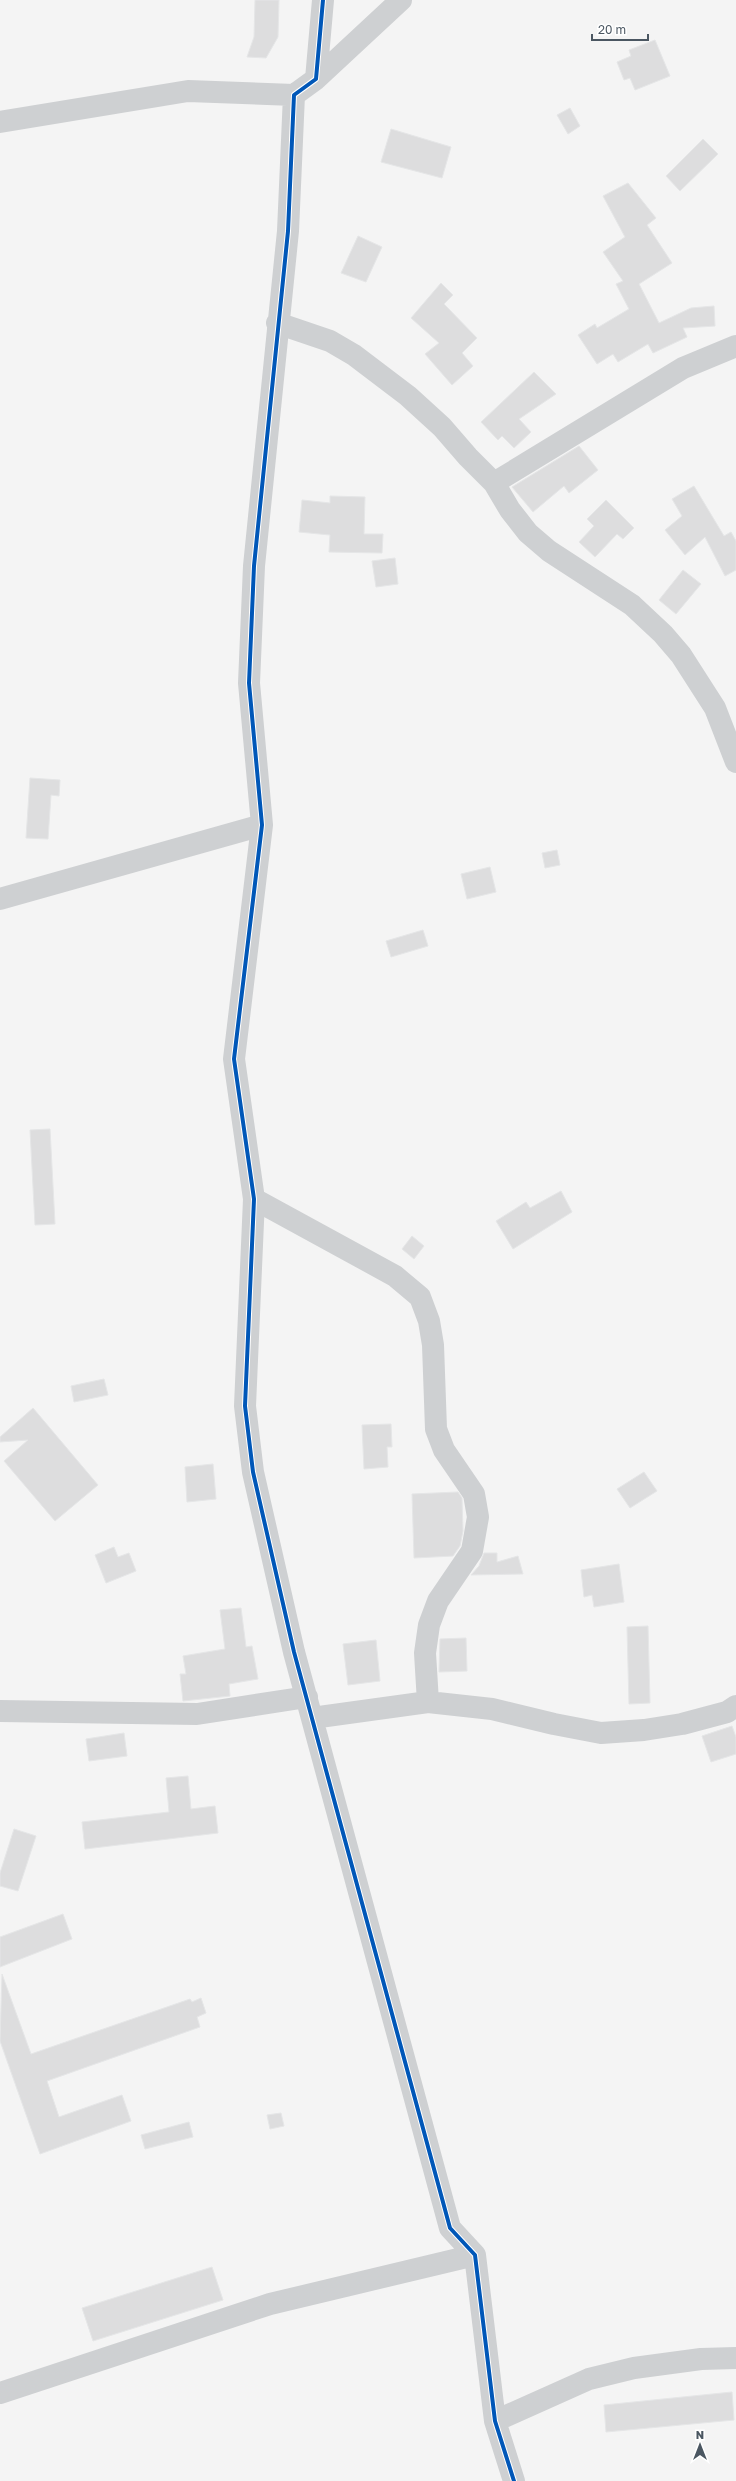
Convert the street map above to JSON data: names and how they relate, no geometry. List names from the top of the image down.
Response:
{
  "scale_bar": "20 m",
  "north": "top"
}
